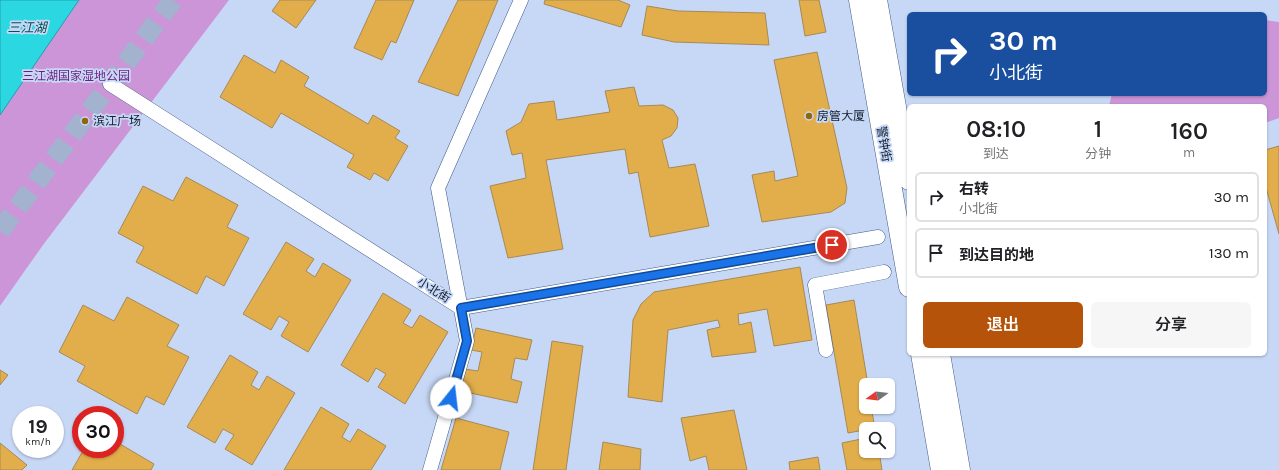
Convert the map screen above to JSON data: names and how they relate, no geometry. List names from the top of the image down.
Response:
{
  "streets": {
    "main road": ["警钟街"],
    "street": ["小北街"]
  },
  "water": ["三江湖"],
  "parks": ["三江湖国家湿地公园"],
  "places": ["房管大厦", "滨江广场"],
  "north": "left",
  "page": {
    "turn": ["30 m", "小北街"],
    "eta": [
      "08:10",
      "到达",
      "1",
      "分钟",
      "160",
      "m"
    ],
    "list": [
      {
        "name": "右转",
        "note": "小北街",
        "value": "30 m"
      },
      {
        "name": "到达目的地",
        "value": "130 m"
      }
    ],
    "buttons": ["退出", "分享"],
    "speed": "19 km/h",
    "limit": "30"
  }
}
